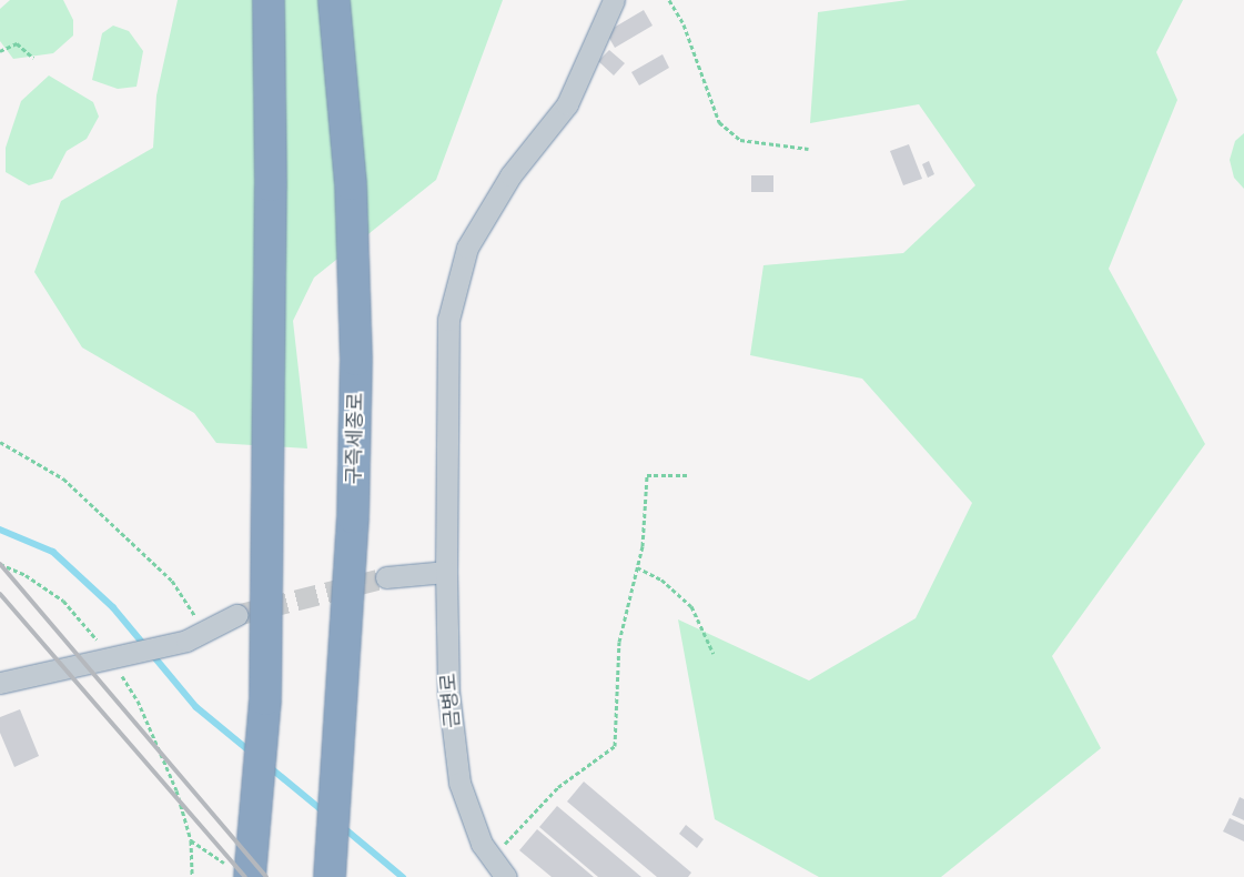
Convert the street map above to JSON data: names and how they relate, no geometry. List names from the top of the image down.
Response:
{
  "streets": {
    "highway": ["구즉세종로"],
    "street": ["금병로"]
  }
}
